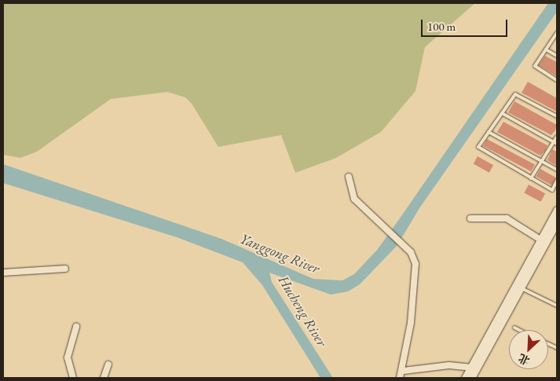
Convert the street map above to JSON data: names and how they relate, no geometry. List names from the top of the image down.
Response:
{
  "water": ["Yanggong River", "Hucheng River"],
  "scale_bar": "100 m",
  "north": "bottom left"
}
